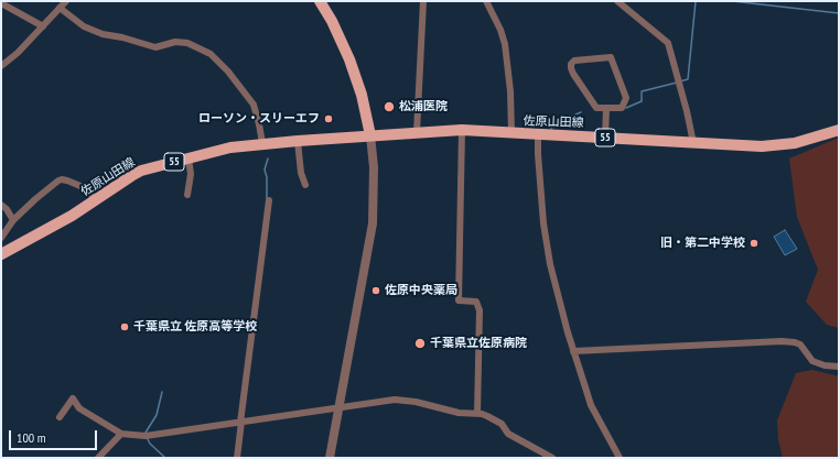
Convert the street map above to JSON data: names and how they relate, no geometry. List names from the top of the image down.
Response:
{
  "streets": {
    "main road": ["佐原山田線", "55"]
  },
  "places": [
    "松浦医院",
    "ローソン・スリーエフ",
    "旧・第二中学校",
    "佐原中央薬局",
    "千葉県立 佐原高等学校",
    "千葉県立佐原病院"
  ],
  "scale_bar": "100 m"
}
